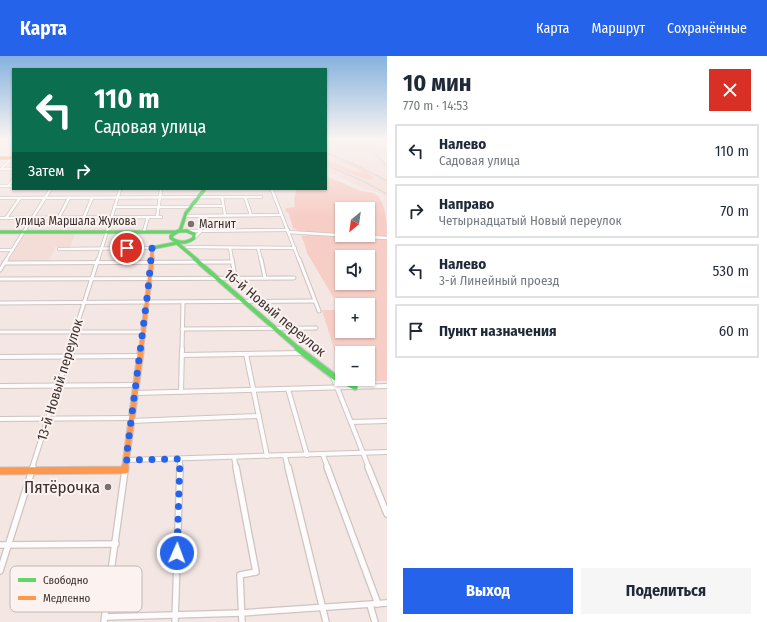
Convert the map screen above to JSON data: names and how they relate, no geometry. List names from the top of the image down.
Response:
{
  "streets": {
    "street": ["улица Маршала Жукова", "16-й Новый переулок", "13-й Новый переулок"]
  },
  "crossings": [
    ["улица Маршала Жукова", "16-й Новый переулок"],
    ["улица Маршала Жукова", "13-й Новый переулок"]
  ],
  "places": ["Магнит", "Пятёрочка"],
  "legend": ["Свободно", "Медленно"],
  "north": "bottom left",
  "page": {
    "header": "Карта",
    "nav": ["Карта", "Маршрут", "Сохранённые"],
    "heading": ["10 мин", "770 m · 14:53"],
    "turn": ["110 m", "Садовая улица"],
    "list": [
      {
        "name": "Налево",
        "note": "Садовая улица",
        "value": "110 m"
      },
      {
        "name": "Направо",
        "note": "Четырнадцатый Новый переулок",
        "value": "70 m"
      },
      {
        "name": "Налево",
        "note": "3-й Линейный проезд",
        "value": "530 m"
      },
      {
        "name": "Пункт назначения",
        "value": "60 m"
      }
    ],
    "then": "Затем",
    "map_buttons": ["+", "−"],
    "buttons": ["Выход", "Поделиться"]
  }
}
